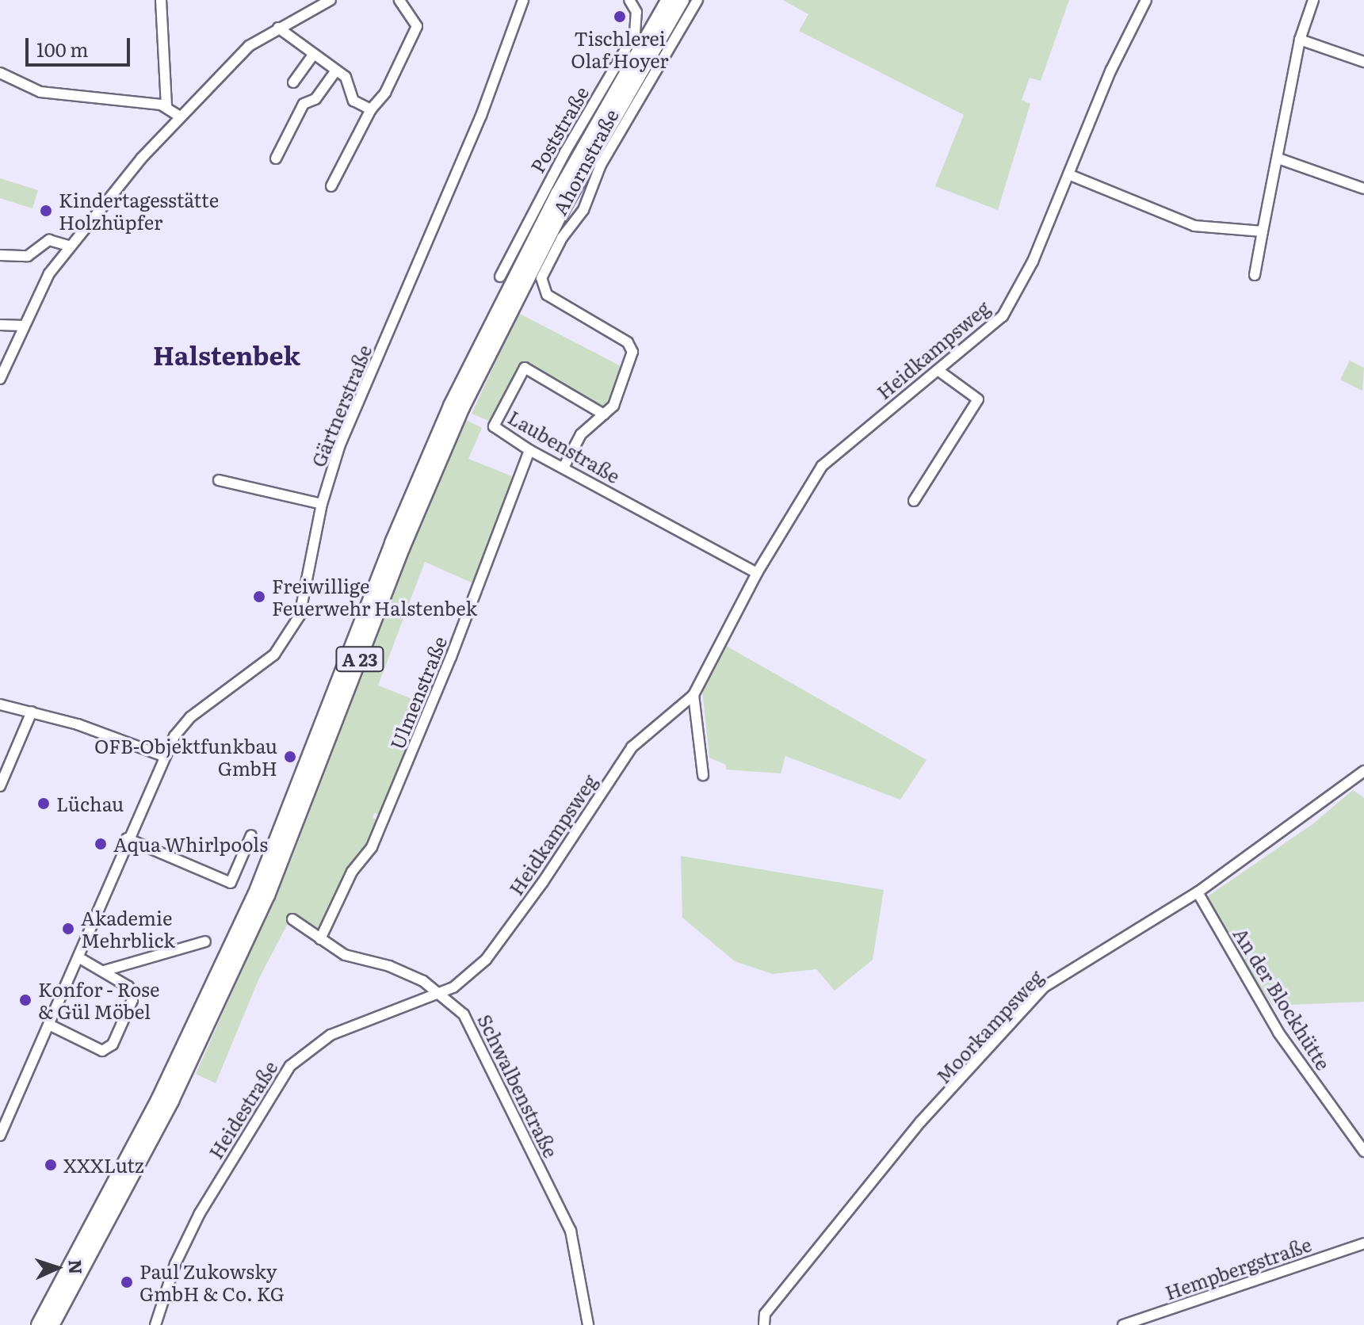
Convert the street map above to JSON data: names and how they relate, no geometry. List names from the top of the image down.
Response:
{
  "streets": {
    "highway": ["A 23"],
    "street": [
      "Poststraße",
      "Ahornstraße",
      "Heidkampsweg",
      "Gärtnerstraße",
      "Laubenstraße",
      "Ulmenstraße",
      "An der Blockhütte",
      "Moorkampsweg",
      "Schwalbenstraße",
      "Heidestraße",
      "Hempbergstraße"
    ]
  },
  "crossings": [
    ["Ahornstraße", "Laubenstraße"],
    ["Heidkampsweg", "Laubenstraße"],
    ["Heidkampsweg", "Schwalbenstraße"],
    ["Heidkampsweg", "Heidestraße"],
    ["Laubenstraße", "Ulmenstraße"],
    ["Ulmenstraße", "Schwalbenstraße"],
    ["An der Blockhütte", "Moorkampsweg"],
    ["Schwalbenstraße", "Heidestraße"]
  ],
  "districts": ["Halstenbek"],
  "places": [
    "Tischlerei Olaf Hoyer",
    "Kindertagesstätte Holzhüpfer",
    "Freiwillige Feuerwehr Halstenbek",
    "OFB-Objektfunkbau GmbH",
    "Lüchau",
    "Aqua Whirlpools",
    "Akademie Mehrblick",
    "Konfor - Rose & Gül Möbel",
    "XXXLutz",
    "Paul Zukowsky GmbH & Co. KG"
  ],
  "scale_bar": "100 m",
  "north": "right"
}
